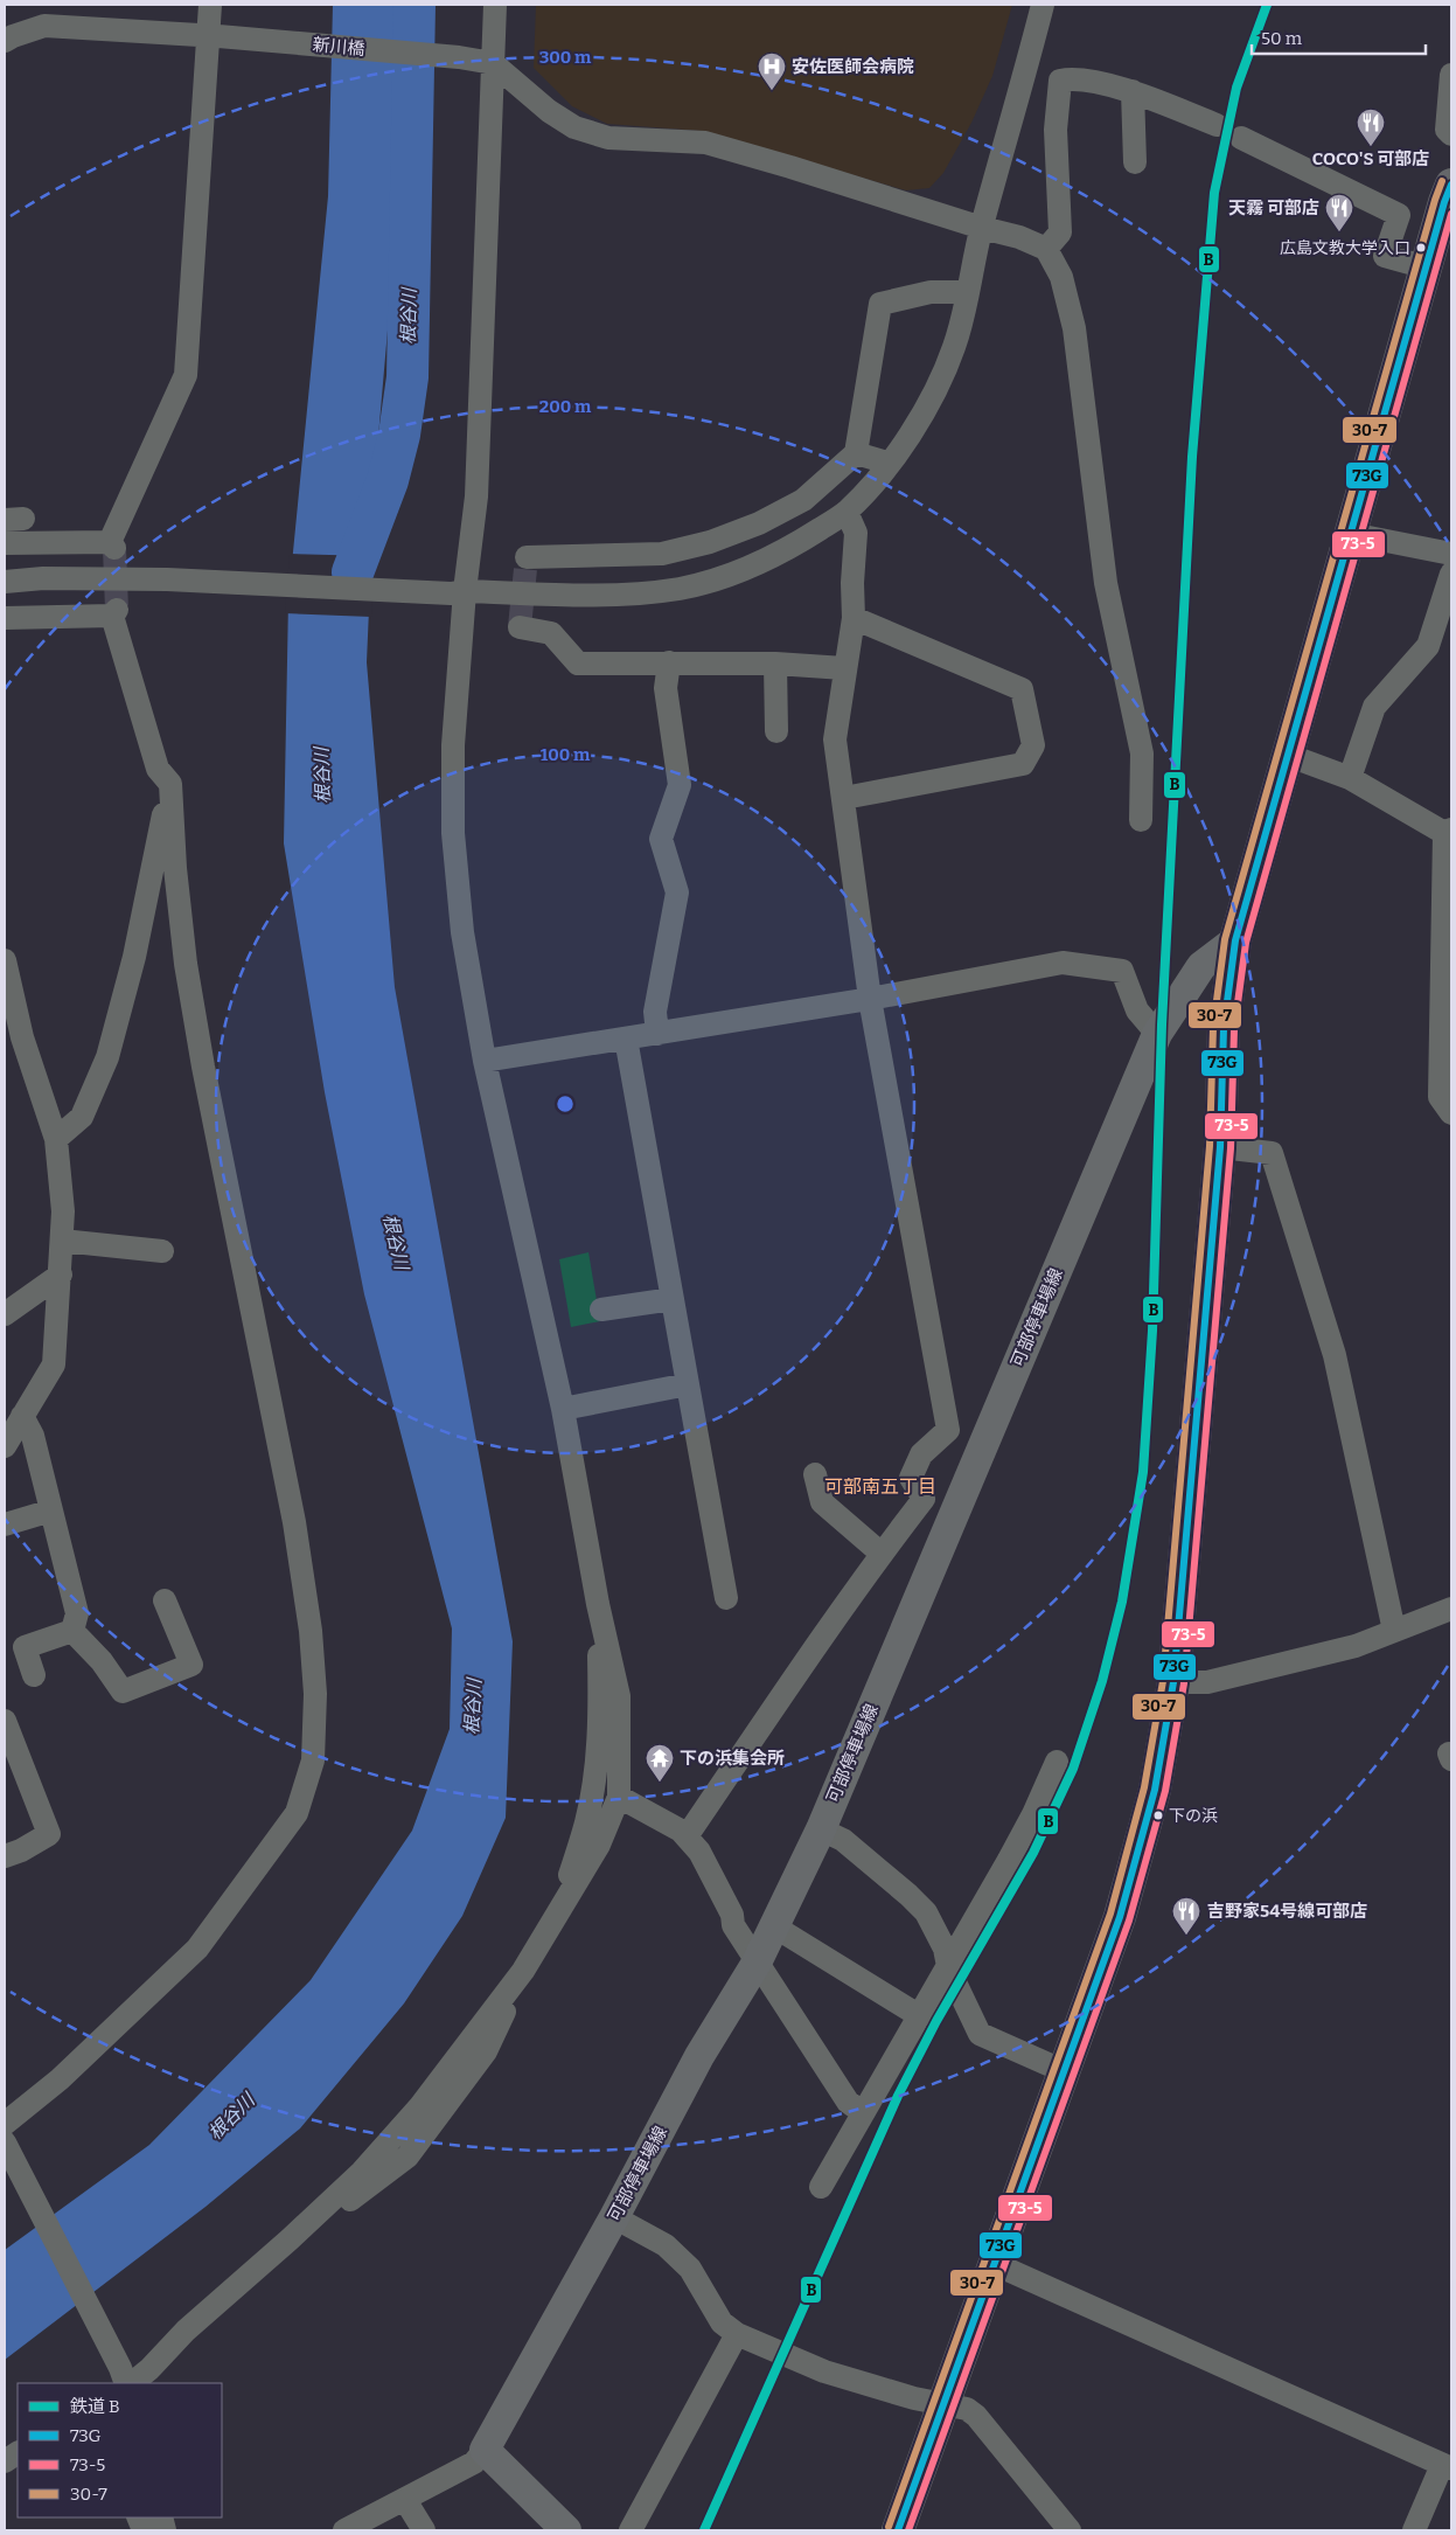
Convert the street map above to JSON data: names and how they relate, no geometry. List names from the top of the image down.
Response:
{
  "streets": {
    "main road": ["可部停車場線"],
    "street": ["新川橋"]
  },
  "districts": ["可部南五丁目"],
  "water": ["根谷川"],
  "places": {
    "hospital": ["安佐医師会病院"],
    "restaurant": ["COCO'S 可部店", "天霧 可部店", "吉野家54号線可部店"],
    "other": ["広島文教大学入口", "下の浜"],
    "temple": ["下の浜集会所"]
  },
  "lines": [
    "rail line B",
    "transit line 30-7",
    "transit line 73G",
    "transit line 73-5"
  ],
  "legend": [
    "鉄道 B",
    "73G",
    "73-5",
    "30-7"
  ],
  "scale_bar": "50 m",
  "rings": ["300 m", "200 m", "100 m"]
}
